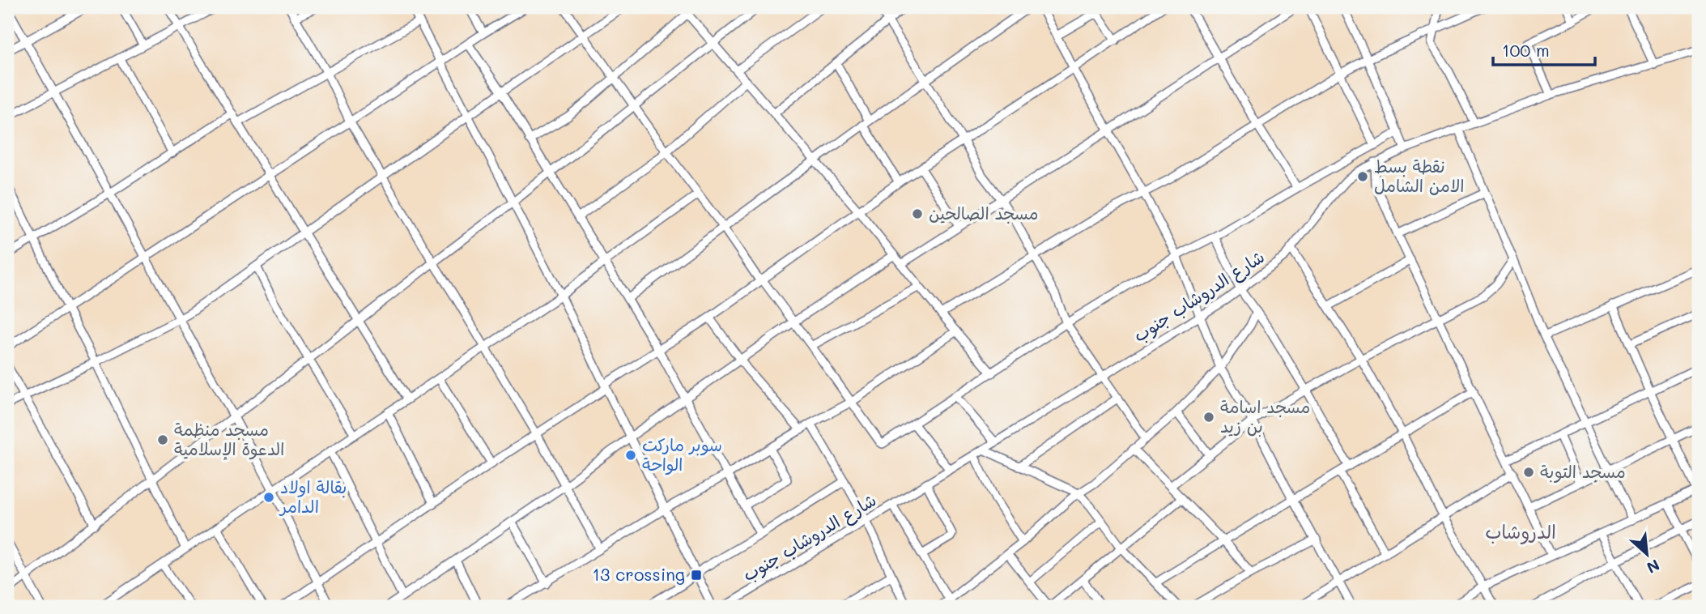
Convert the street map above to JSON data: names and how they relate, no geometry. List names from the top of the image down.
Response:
{
  "streets": {
    "street": ["شارع الدروشاب جنوب"]
  },
  "districts": ["الدروشاب"],
  "places": {
    "other": [
      "نقطة بسط الامن الشامل",
      "مسجد الصالحين",
      "مسجد اسامة بن زيد",
      "مسجد منظمة الدعوة الإسلامية",
      "سوبر ماركت الواحة",
      "مسجد التوبة",
      "بقالة اولاد الدامر"
    ],
    "transit": ["13 crossing"]
  },
  "scale_bar": "100 m",
  "north": "bottom right"
}
